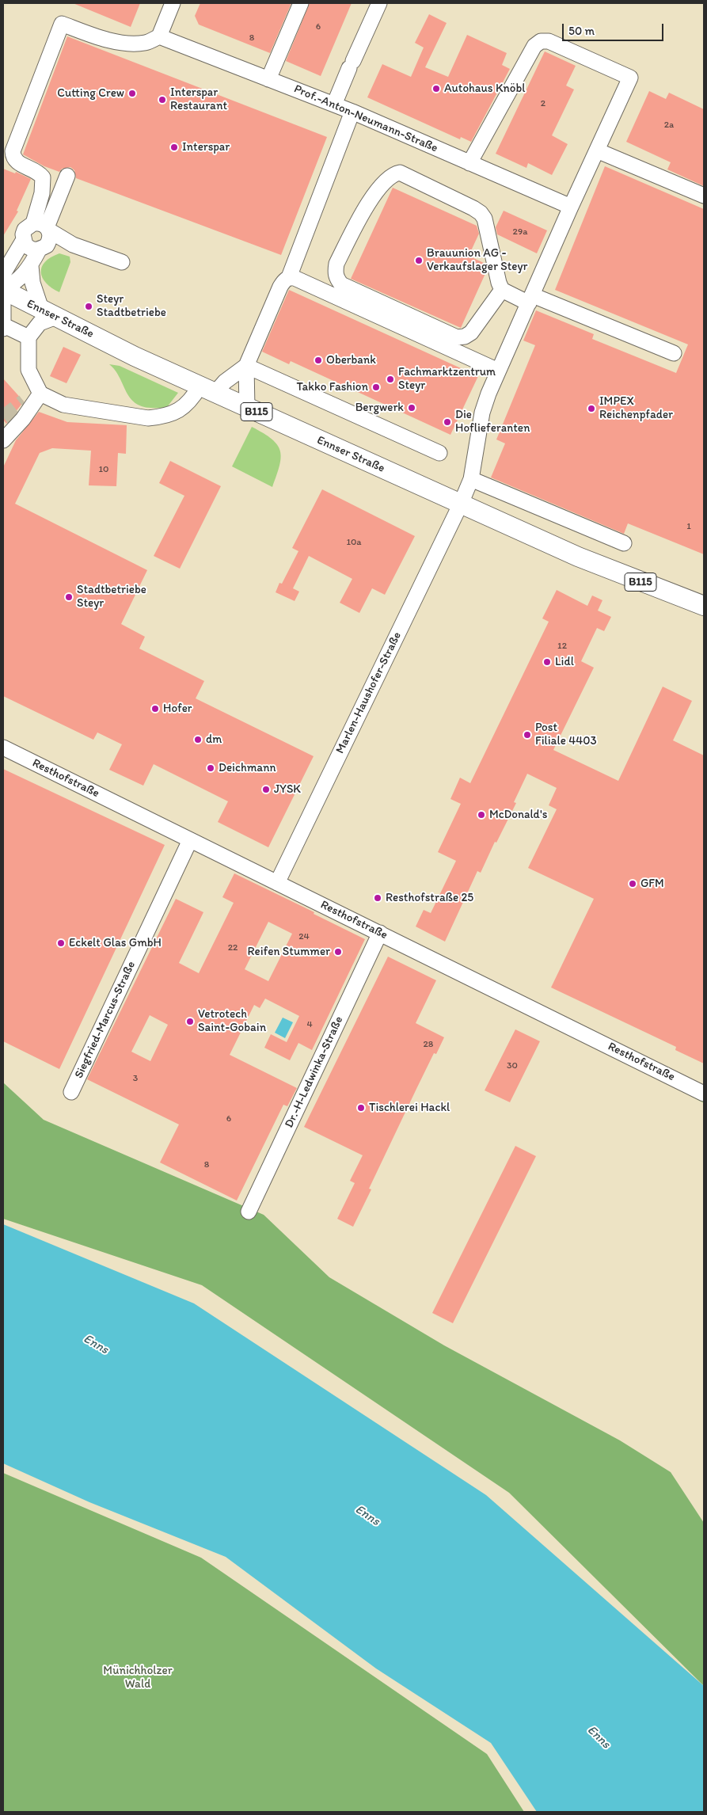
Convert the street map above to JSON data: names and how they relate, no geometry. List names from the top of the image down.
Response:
{
  "streets": {
    "main road": ["Ennser Straße", "B115"],
    "street": [
      "Prof.-Anton-Neumann-Straße",
      "Marlen-Haushofer-Straße",
      "Resthofstraße",
      "Siegfried-Marcus-Straße",
      "Dr.-H-Ledwinka-Straße"
    ]
  },
  "crossings": [
    ["Ennser Straße", "Marlen-Haushofer-Straße"],
    ["Marlen-Haushofer-Straße", "Resthofstraße"],
    ["Resthofstraße", "Siegfried-Marcus-Straße"],
    ["Resthofstraße", "Dr.-H-Ledwinka-Straße"]
  ],
  "water": ["Enns"],
  "parks": ["Münichholzer Wald"],
  "places": [
    "Autohaus Knöbl",
    "Cutting Crew",
    "Interspar Restaurant",
    "Interspar",
    "Brauunion AG - Verkaufslager Steyr",
    "Steyr Stadtbetriebe",
    "Oberbank",
    "Fachmarktzentrum Steyr",
    "Takko Fashion",
    "Bergwerk",
    "IMPEX Reichenpfader",
    "Die Hoflieferanten",
    "Stadtbetriebe Steyr",
    "Lidl",
    "Hofer",
    "Post Filiale 4403",
    "dm",
    "Deichmann",
    "JYSK",
    "McDonald's",
    "GFM",
    "Resthofstraße 25",
    "Eckelt Glas GmbH",
    "Reifen Stummer",
    "Vetrotech Saint-Gobain",
    "Tischlerei Hackl"
  ],
  "house_numbers": [
    "6",
    "8",
    "2",
    "2a",
    "29a",
    "10",
    "1",
    "10a",
    "12",
    "24",
    "22",
    "4",
    "28",
    "30",
    "3",
    "6",
    "8"
  ],
  "scale_bar": "50 m"
}
